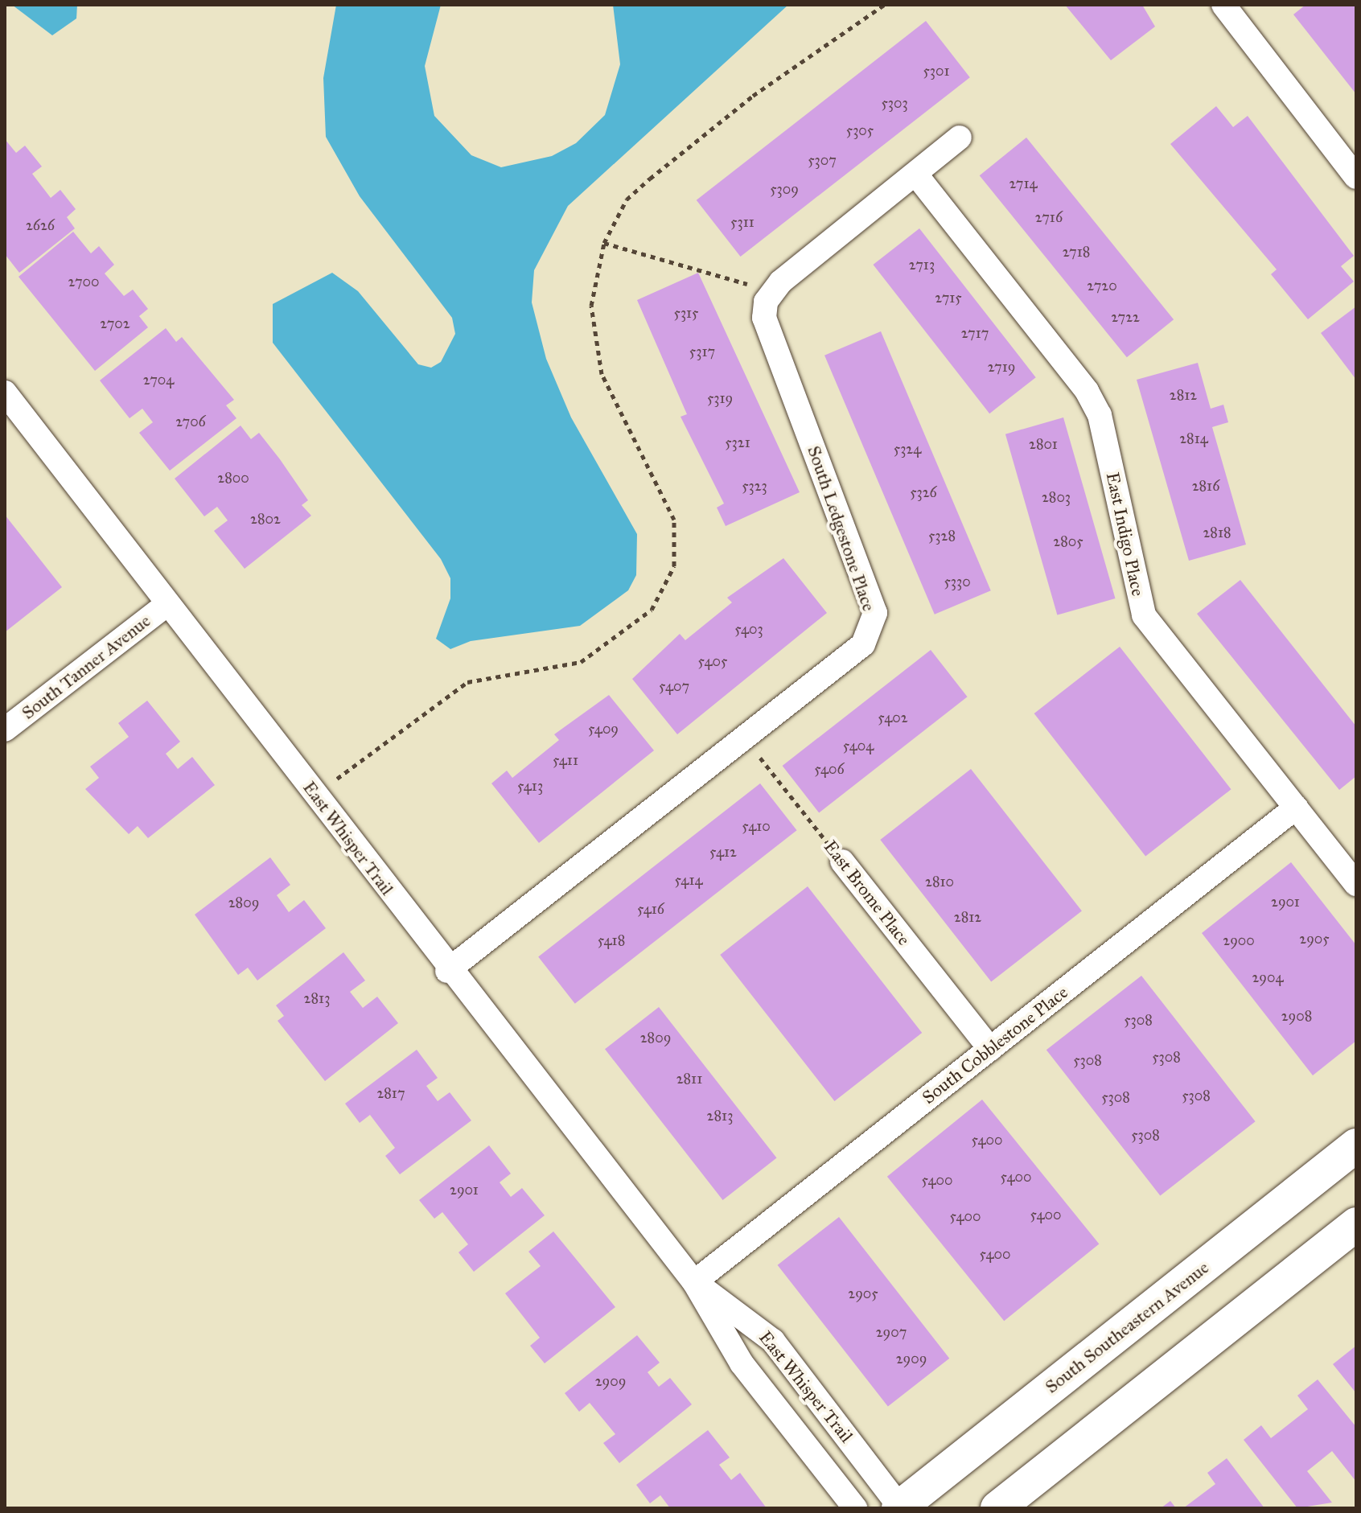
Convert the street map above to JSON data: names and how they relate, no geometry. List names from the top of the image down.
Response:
{
  "streets": {
    "main road": ["South Southeastern Avenue"],
    "street": [
      "South Ledgestone Place",
      "East Indigo Place",
      "South Tanner Avenue",
      "East Whisper Trail",
      "East Brome Place",
      "South Cobblestone Place"
    ]
  },
  "crossings": [
    ["South Ledgestone Place", "East Whisper Trail"],
    ["South Ledgestone Place", "East Brome Place"],
    ["East Indigo Place", "South Cobblestone Place"],
    ["South Tanner Avenue", "East Whisper Trail"],
    ["East Whisper Trail", "South Cobblestone Place"],
    ["East Whisper Trail", "South Southeastern Avenue"],
    ["East Brome Place", "South Cobblestone Place"]
  ],
  "house_numbers": [
    "5301",
    "5303",
    "5305",
    "5307",
    "2714",
    "5309",
    "2716",
    "5311",
    "2626",
    "2718",
    "2713",
    "2700",
    "2720",
    "2715",
    "5315",
    "2722",
    "2702",
    "2717",
    "5317",
    "2719",
    "2704",
    "2812",
    "5319",
    "2706",
    "2814",
    "5321",
    "2801",
    "5324",
    "2800",
    "5323",
    "2816",
    "5326",
    "2803",
    "2802",
    "2818",
    "5328",
    "2805",
    "5330",
    "5403",
    "5405",
    "5407",
    "5402",
    "5409",
    "5404",
    "5411",
    "5406",
    "5413",
    "5410",
    "5412",
    "5414",
    "2810",
    "2901",
    "2809",
    "5416",
    "2812",
    "2905",
    "5418",
    "2900",
    "2904",
    "2813",
    "2908",
    "5308",
    "2809",
    "5308",
    "5308",
    "2811",
    "2817",
    "5308",
    "5308",
    "2813",
    "5308",
    "5400",
    "5400",
    "5400",
    "2901",
    "5400",
    "5400",
    "5400",
    "2905",
    "2907",
    "2909",
    "2909"
  ]
}
